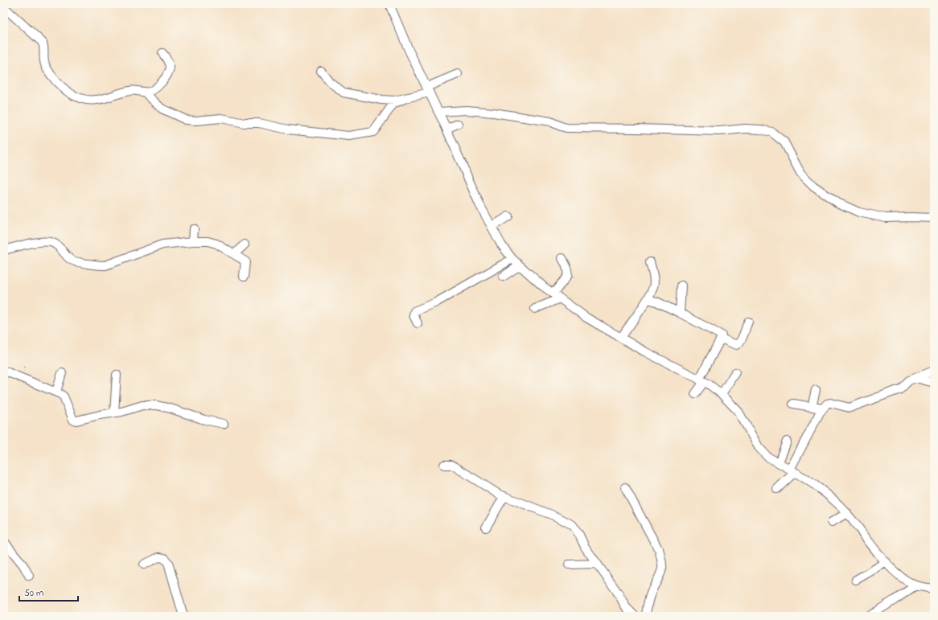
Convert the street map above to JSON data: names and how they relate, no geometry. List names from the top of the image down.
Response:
{
  "scale_bar": "50 m"
}
